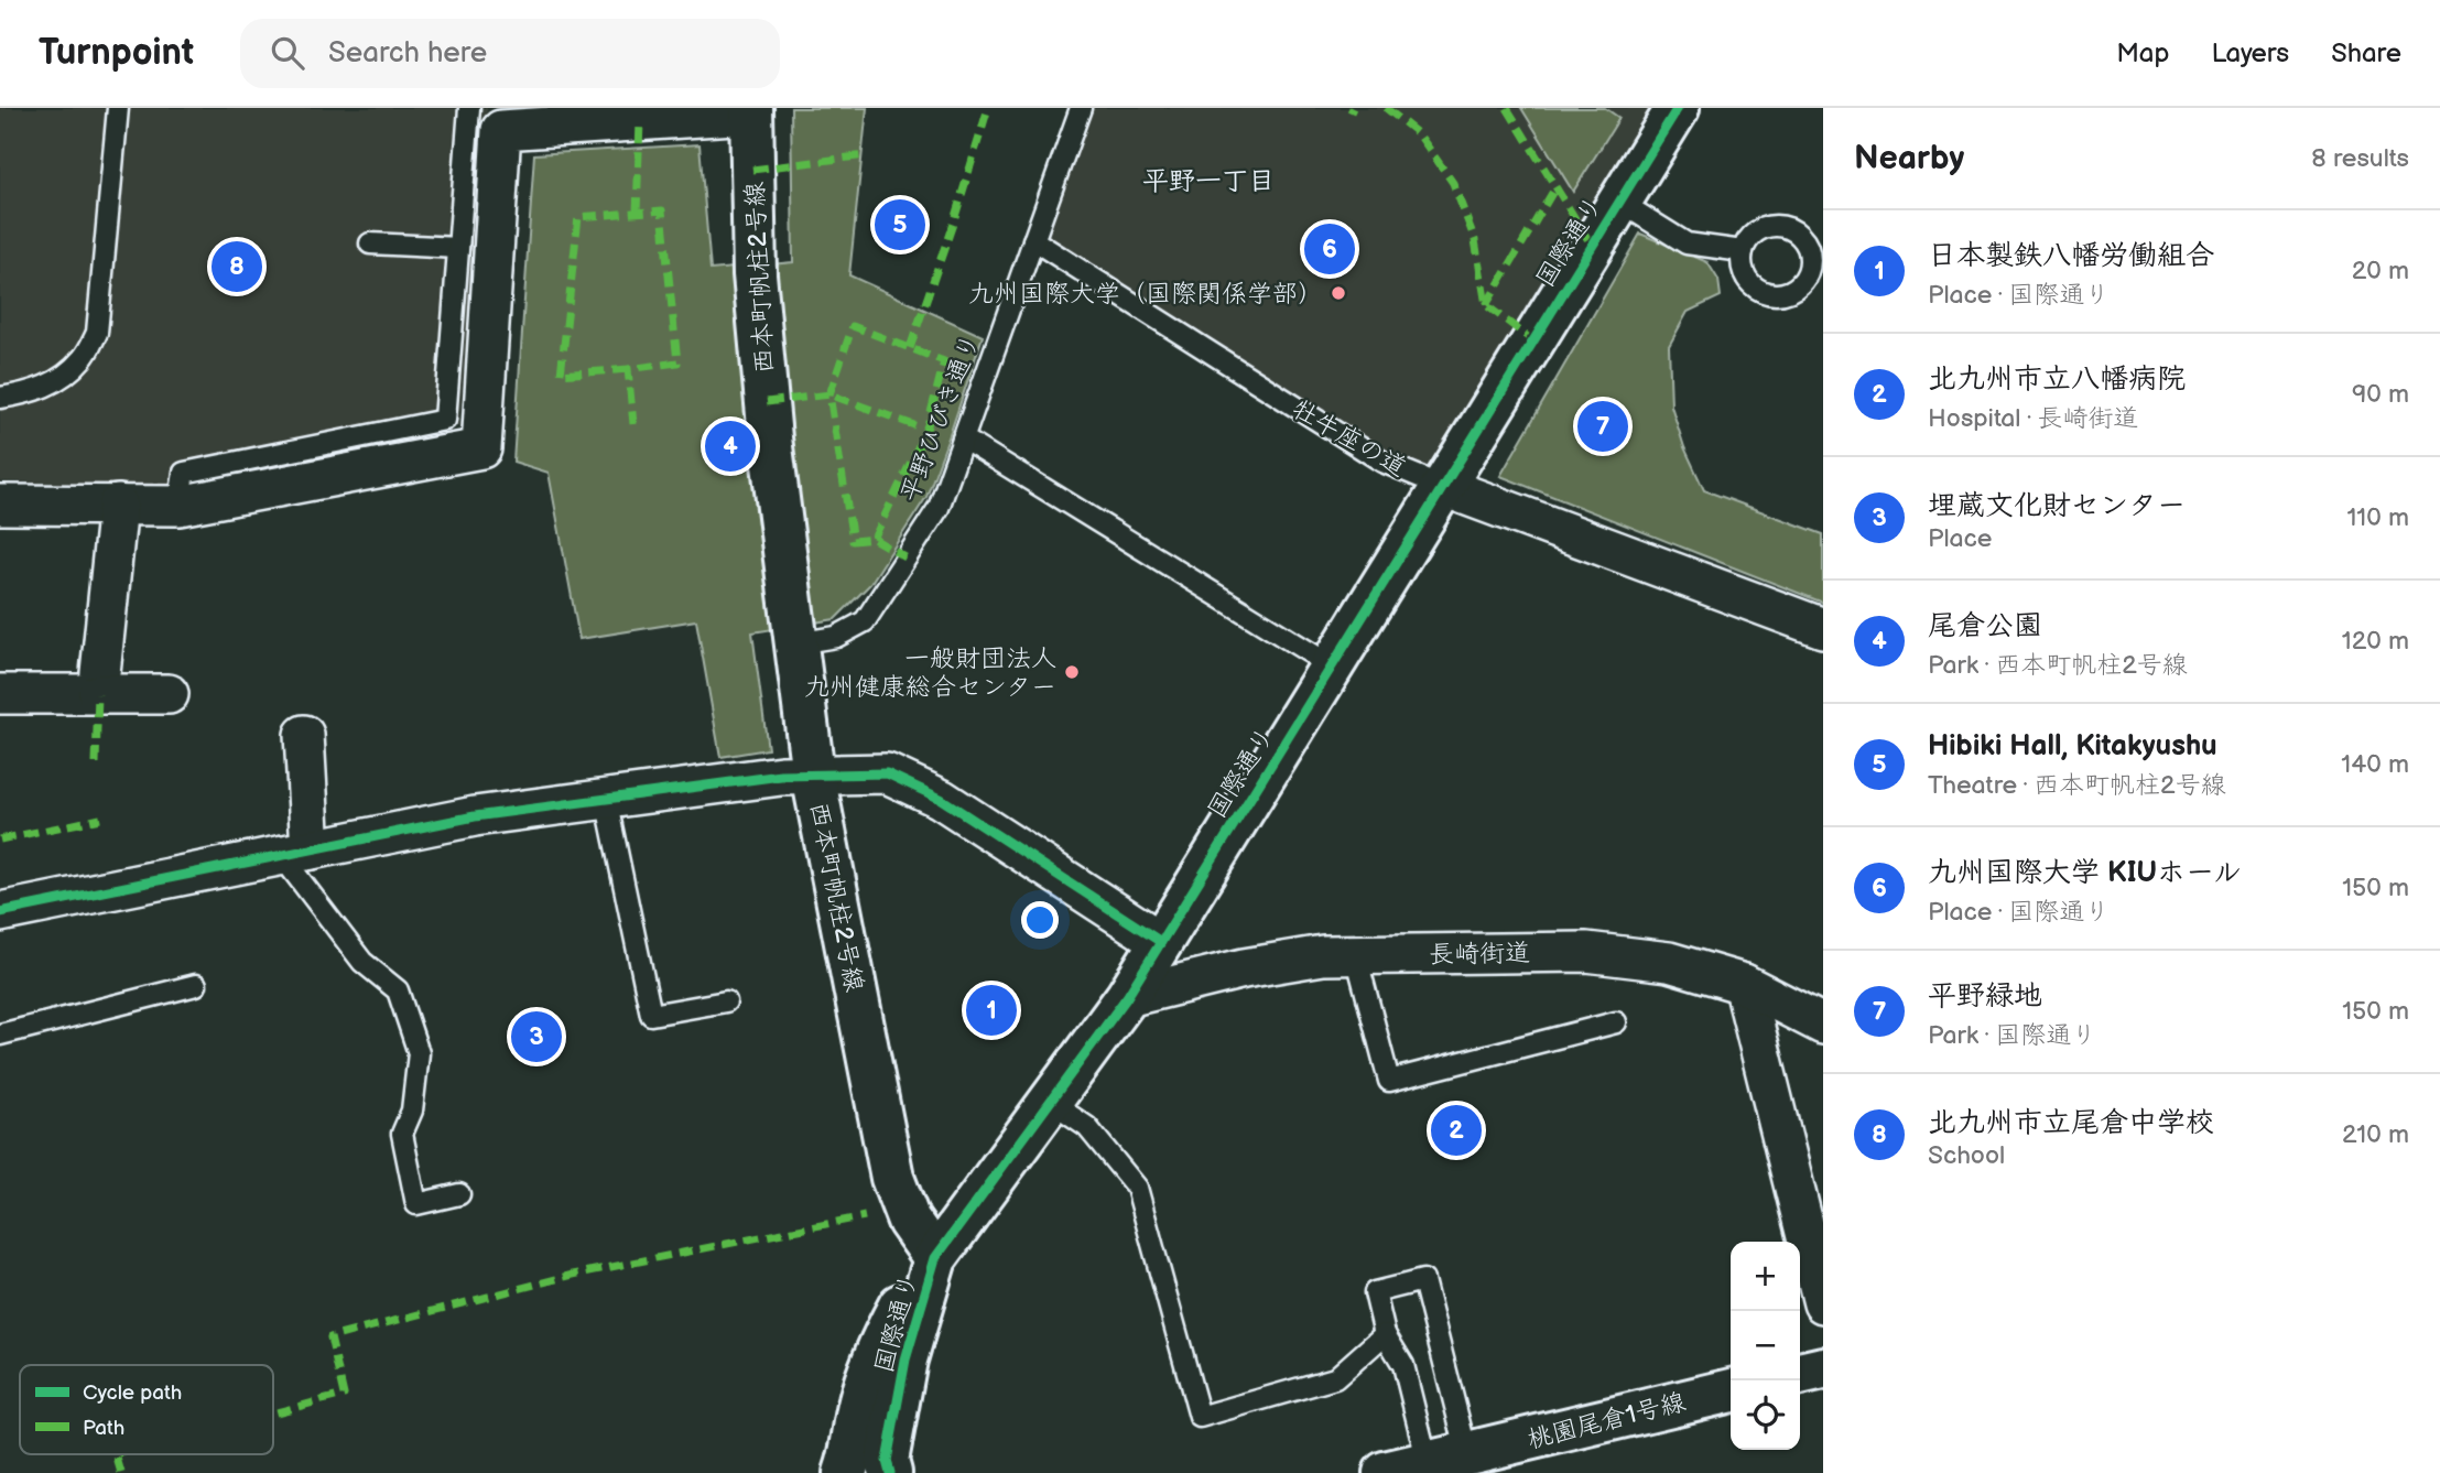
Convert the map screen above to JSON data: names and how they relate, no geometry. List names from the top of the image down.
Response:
{
  "streets": {
    "street": [
      "国際通り",
      "西本町帆柱2号線",
      "牡牛座の道",
      "長崎街道",
      "桃園尾倉1号線"
    ],
    "lane": ["平野ひびき通り"]
  },
  "crossings": [
    ["国際通り", "西本町帆柱2号線"],
    ["国際通り", "牡牛座の道"],
    ["国際通り", "長崎街道"],
    ["西本町帆柱2号線", "平野ひびき通り"],
    ["平野ひびき通り", "牡牛座の道"]
  ],
  "districts": ["平野一丁目"],
  "places": ["九州国際大学（国際関係学部）", "一般財団法人 九州健康総合センター"],
  "legend": ["Cycle path", "Path"],
  "page": {
    "header": "Turnpoint",
    "search": "Search here",
    "nav": ["Map", "Layers", "Share"],
    "heading": ["Nearby", "8 results"],
    "pins": [
      "5",
      "6",
      "8",
      "7",
      "4",
      "1",
      "3",
      "2"
    ],
    "list": [
      {
        "mark": "1",
        "name": "日本製鉄八幡労働組合",
        "note": "Place · 国際通り",
        "value": "20 m"
      },
      {
        "mark": "2",
        "name": "北九州市立八幡病院",
        "note": "Hospital · 長崎街道",
        "value": "90 m"
      },
      {
        "mark": "3",
        "name": "埋蔵文化財センター",
        "note": "Place",
        "value": "110 m"
      },
      {
        "mark": "4",
        "name": "尾倉公園",
        "note": "Park · 西本町帆柱2号線",
        "value": "120 m"
      },
      {
        "mark": "5",
        "name": "Hibiki Hall, Kitakyushu",
        "note": "Theatre · 西本町帆柱2号線",
        "value": "140 m"
      },
      {
        "mark": "6",
        "name": "九州国際大学 KIUホール",
        "note": "Place · 国際通り",
        "value": "150 m"
      },
      {
        "mark": "7",
        "name": "平野緑地",
        "note": "Park · 国際通り",
        "value": "150 m"
      },
      {
        "mark": "8",
        "name": "北九州市立尾倉中学校",
        "note": "School",
        "value": "210 m"
      }
    ],
    "map_buttons": ["+", "−"]
  }
}
